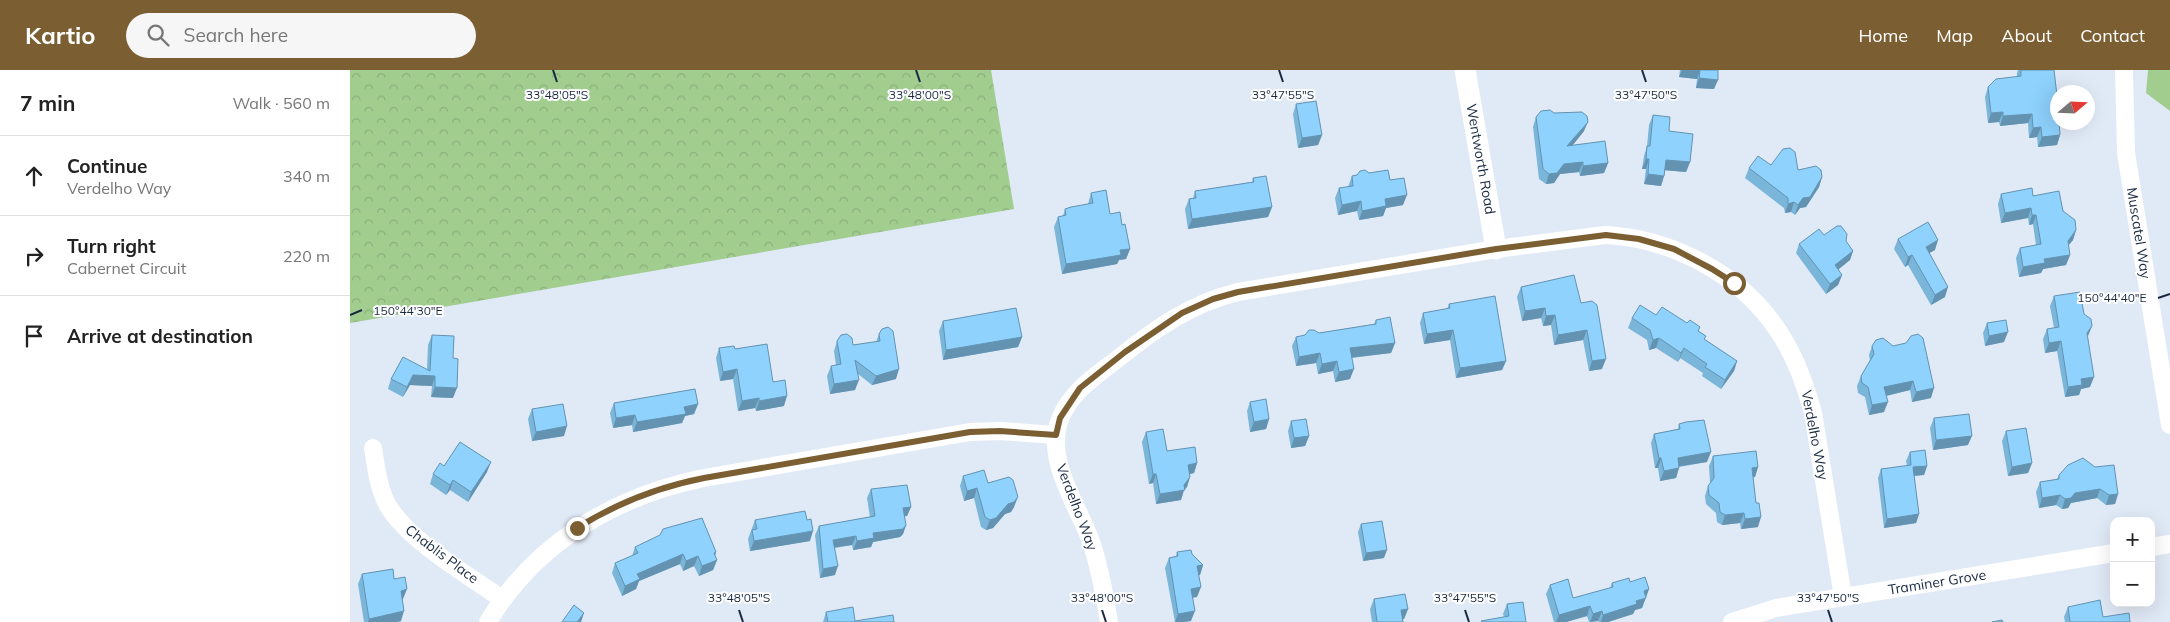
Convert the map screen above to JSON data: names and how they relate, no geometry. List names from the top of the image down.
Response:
{
  "streets": {
    "street": [
      "Wentworth Road",
      "Muscatel Way",
      "Verdelho Way",
      "Chablis Place",
      "Traminer Grove"
    ]
  },
  "crossings": [
    ["Wentworth Road", "Verdelho Way"],
    ["Verdelho Way", "Traminer Grove"]
  ],
  "north": "right",
  "page": {
    "header": "Kartio",
    "search": "Search here",
    "nav": [
      "Home",
      "Map",
      "About",
      "Contact"
    ],
    "heading": ["7 min", "Walk · 560 m"],
    "list": [
      ["Continue", "Verdelho Way", "340 m"],
      ["Turn right", "Cabernet Circuit", "220 m"],
      "Arrive at destination"
    ],
    "map_buttons": ["+", "−"]
  },
  "coordinates": [
    "33°48'05\"S",
    "33°47'50\"S",
    "33°48'00\"S",
    "33°47'55\"S",
    "150°44'40\"E",
    "150°44'30\"E"
  ]
}
